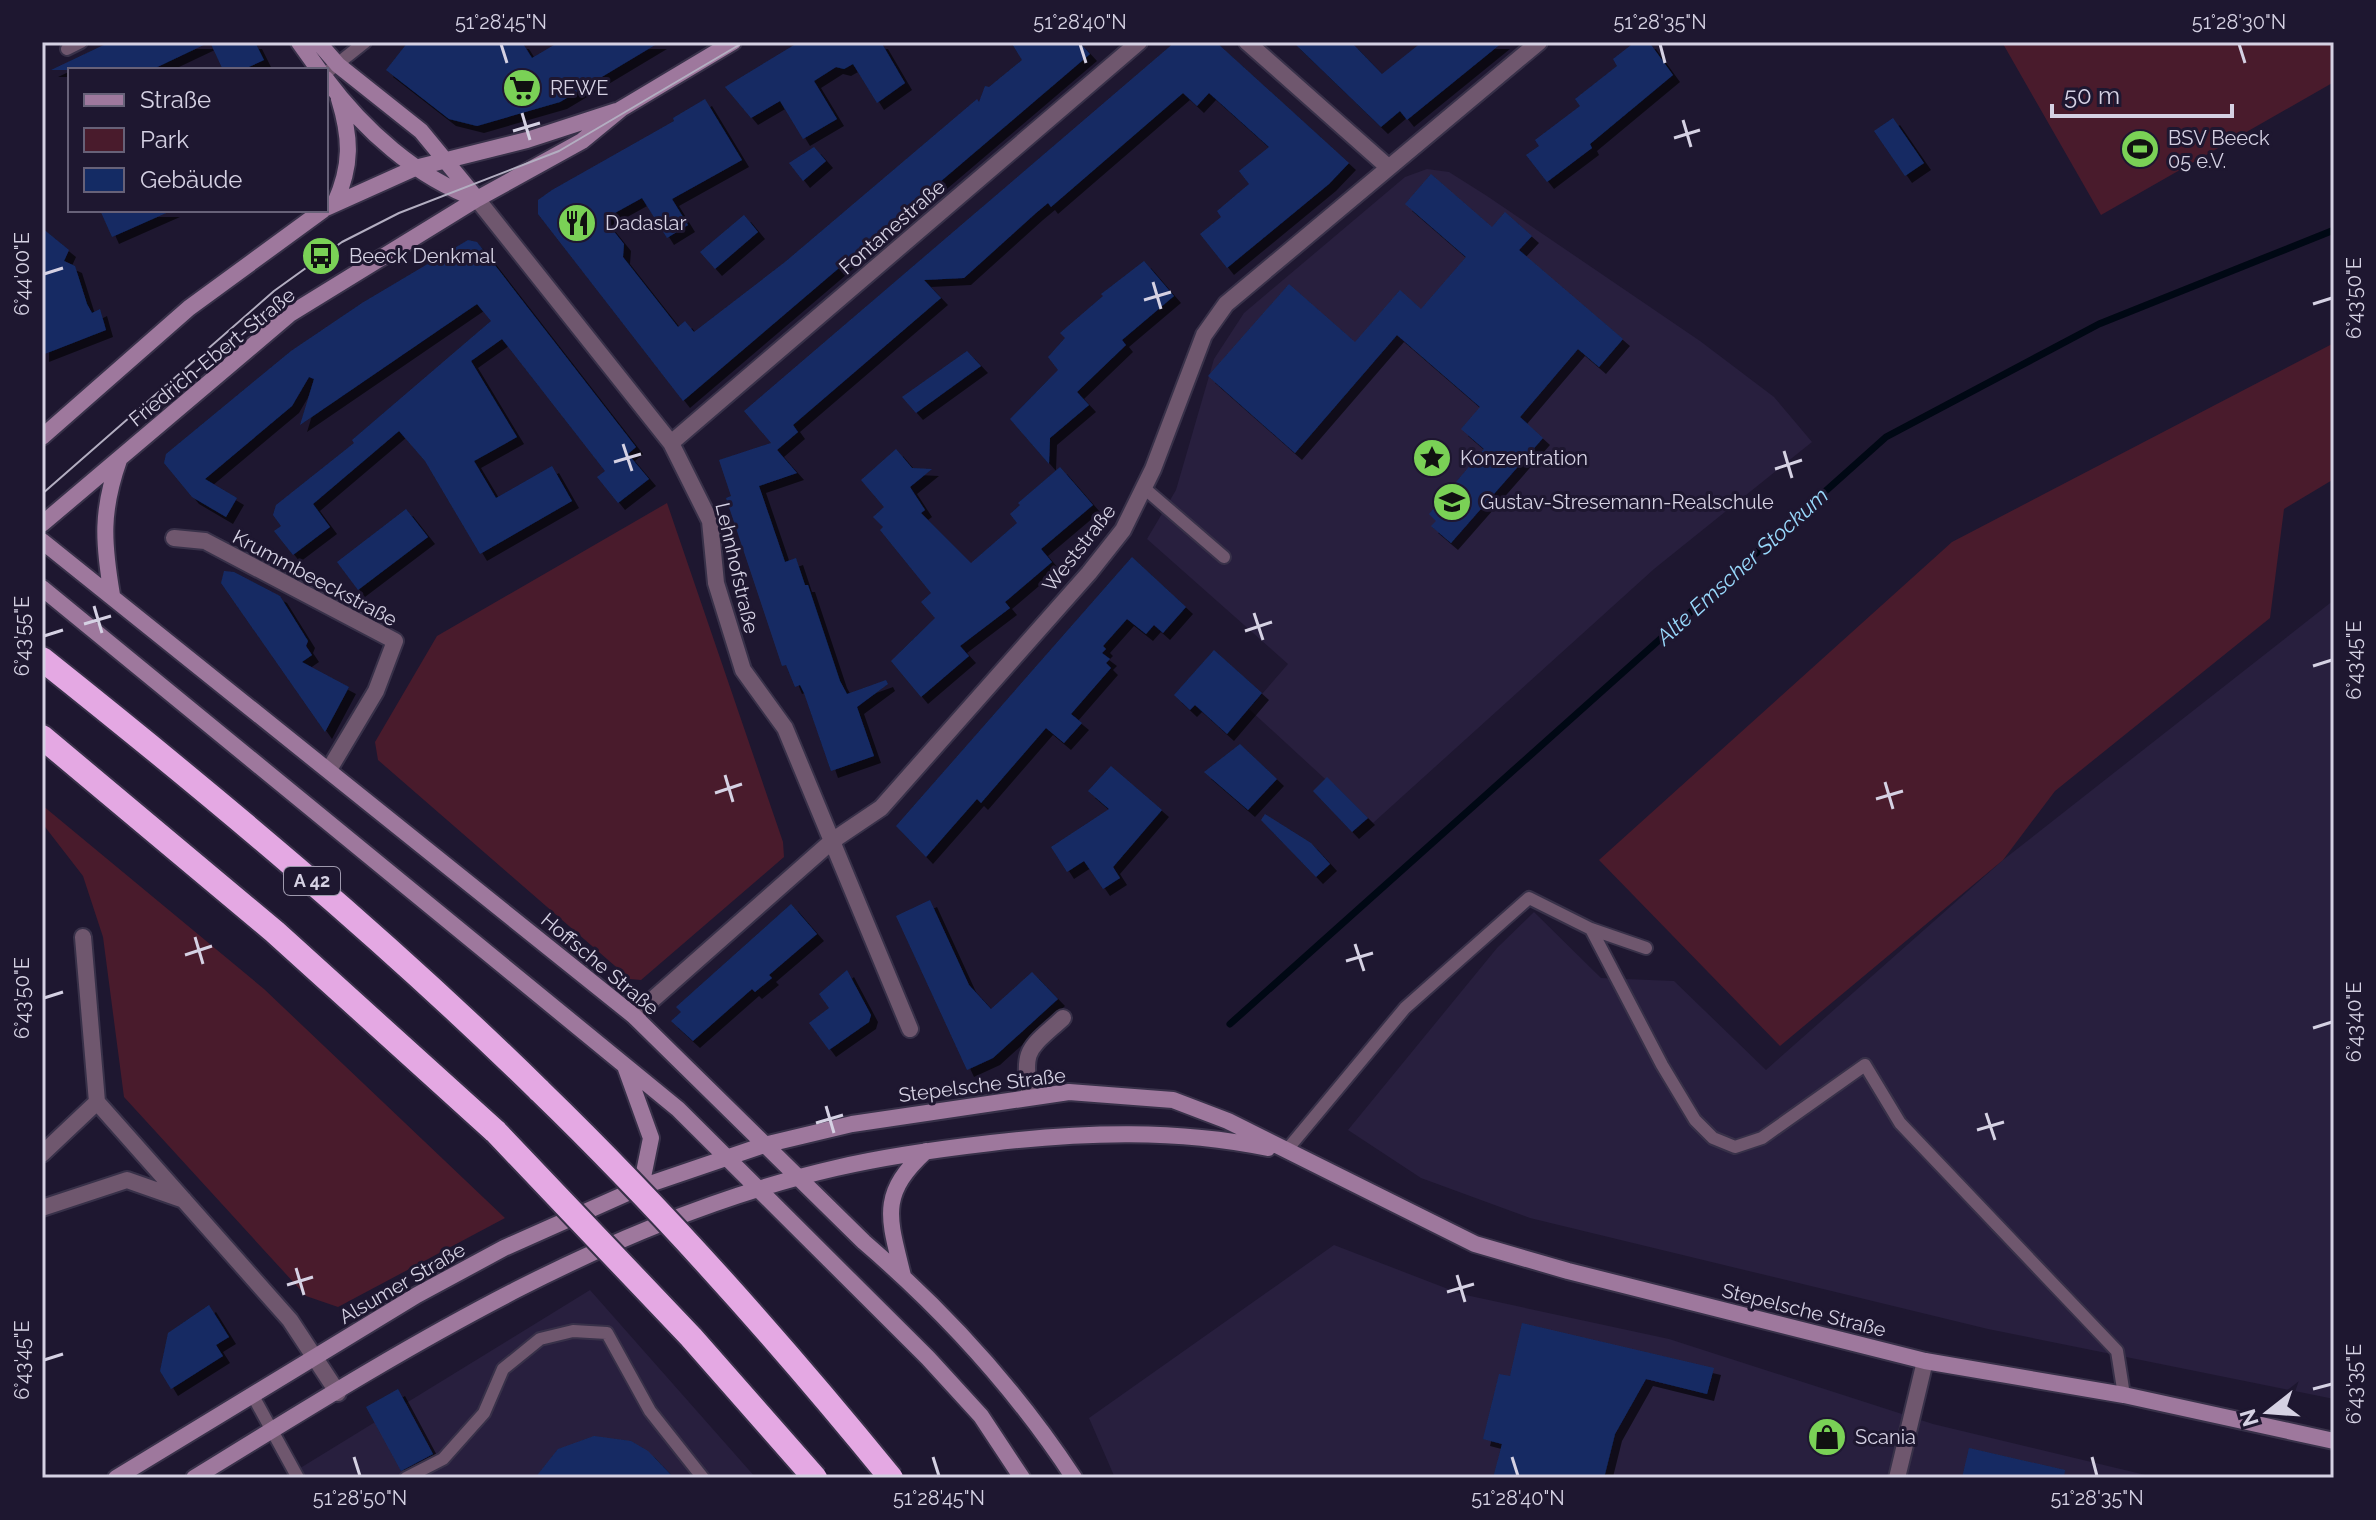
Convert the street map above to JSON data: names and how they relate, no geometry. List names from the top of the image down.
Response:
{
  "streets": {
    "highway": ["A 42"],
    "street": [
      "Fontanestraße",
      "Friedrich-Ebert-Straße",
      "Weststraße",
      "Lehnhofstraße",
      "Krummbeeckstraße",
      "Hoffsche Straße",
      "Stepelsche Straße",
      "Alsumer Straße"
    ]
  },
  "crossings": [
    ["Fontanestraße", "Lehnhofstraße"],
    ["Friedrich-Ebert-Straße", "Lehnhofstraße"],
    ["Weststraße", "Lehnhofstraße"],
    ["Weststraße", "Hoffsche Straße"],
    ["Krummbeeckstraße", "Hoffsche Straße"],
    ["Hoffsche Straße", "Stepelsche Straße"],
    ["Stepelsche Straße", "Alsumer Straße"]
  ],
  "water": ["Alte Emscher Stockum"],
  "places": {
    "supermarket": ["REWE"],
    "sports": ["BSV Beeck 05 e.V."],
    "restaurant": ["Dadaslar"],
    "bus stop": ["Beeck Denkmal"],
    "place": ["Konzentration"],
    "school or university": ["Gustav-Stresemann-Realschule"],
    "shop": ["Scania"]
  },
  "legend": ["Straße", "Park", "Gebäude"],
  "scale_bar": "50 m",
  "north": "left",
  "coordinates": [
    "51°28'45\"N",
    "51°28'40\"N",
    "51°28'35\"N",
    "51°28'30\"N",
    "6°44'00\"E",
    "6°43'50\"E",
    "6°43'55\"E",
    "6°43'45\"E",
    "6°43'40\"E",
    "6°43'35\"E",
    "51°28'50\"N"
  ]
}
